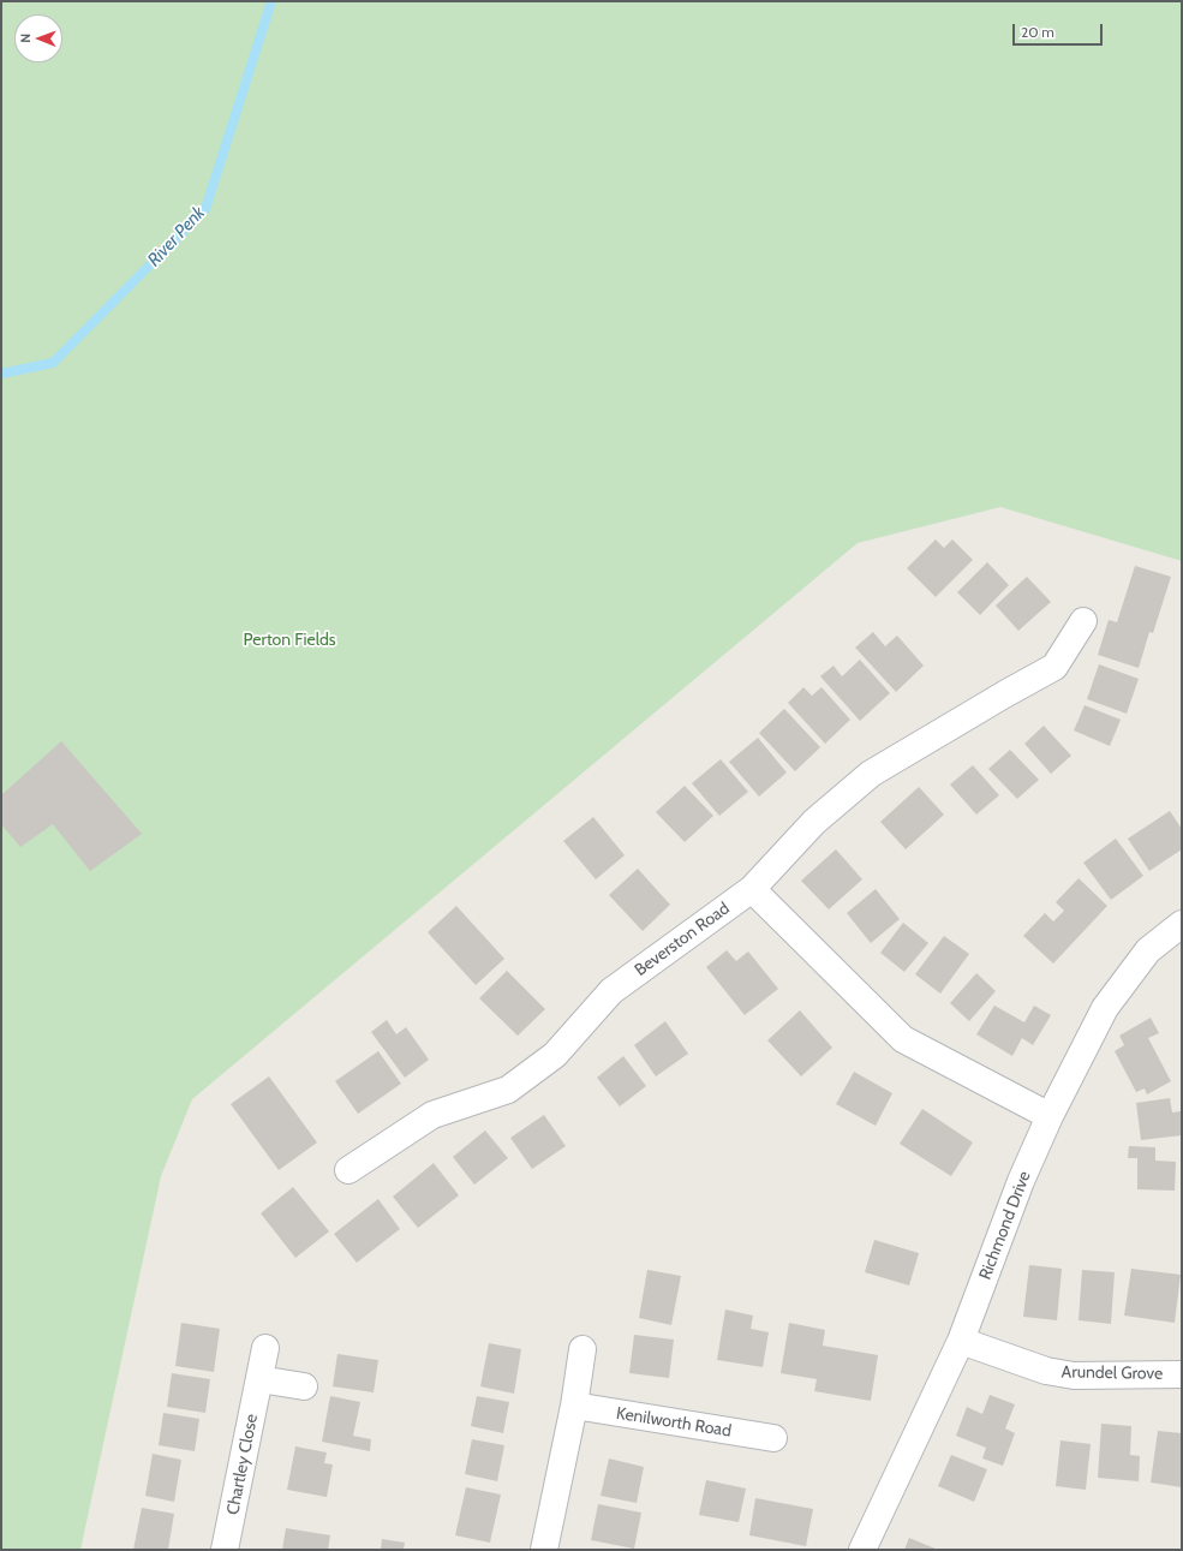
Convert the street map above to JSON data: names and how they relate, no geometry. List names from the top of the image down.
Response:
{
  "streets": {
    "street": [
      "Beverston Road",
      "Richmond Drive",
      "Arundel Grove",
      "Kenilworth Road",
      "Chartley Close"
    ]
  },
  "crossings": [
    ["Richmond Drive", "Arundel Grove"]
  ],
  "water": ["River Penk"],
  "parks": ["Perton Fields"],
  "scale_bar": "20 m",
  "north": "left"
}
